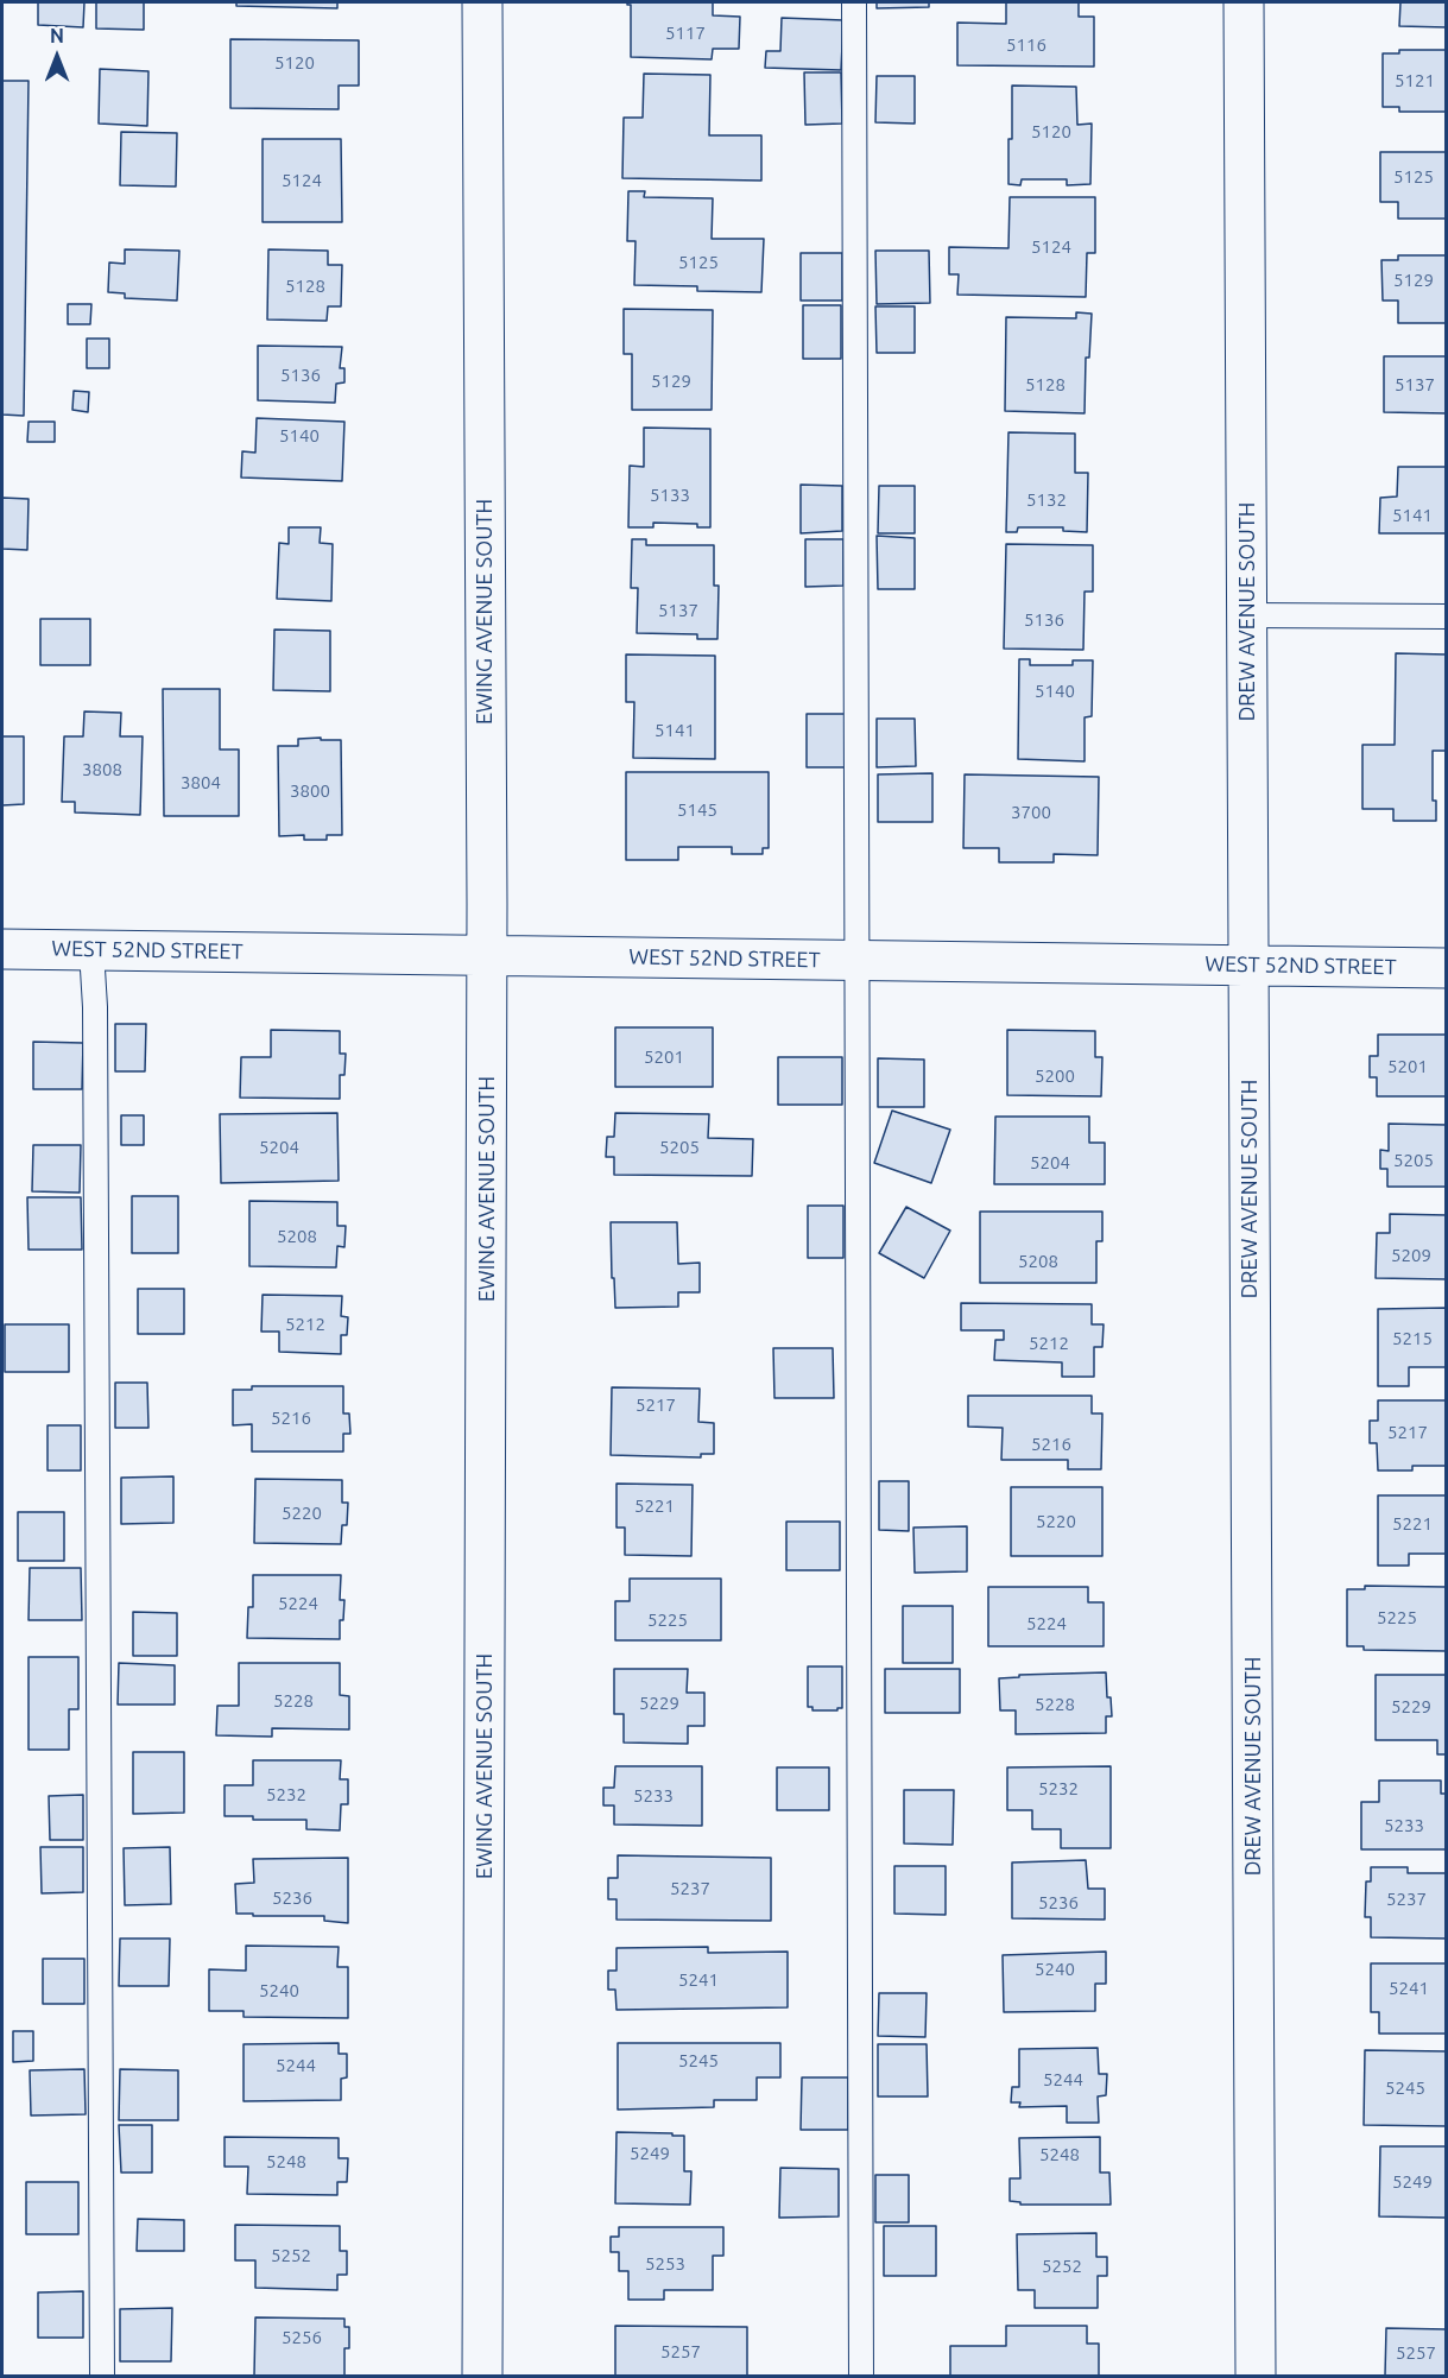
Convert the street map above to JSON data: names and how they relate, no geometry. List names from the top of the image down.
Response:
{
  "streets": {
    "street": ["EWING AVENUE SOUTH", "DREW AVENUE SOUTH", "WEST 52ND STREET"]
  },
  "crossings": [
    ["EWING AVENUE SOUTH", "WEST 52ND STREET"],
    ["DREW AVENUE SOUTH", "WEST 52ND STREET"]
  ],
  "house_numbers": [
    "5117",
    "5116",
    "5120",
    "5121",
    "5120",
    "5125",
    "5124",
    "5124",
    "5125",
    "5129",
    "5128",
    "5136",
    "5129",
    "5128",
    "5137",
    "5140",
    "5133",
    "5132",
    "5141",
    "5137",
    "5136",
    "5140",
    "5141",
    "3808",
    "3804",
    "3800",
    "5145",
    "3700",
    "5201",
    "5201",
    "5200",
    "5204",
    "5205",
    "5205",
    "5204",
    "5208",
    "5209",
    "5208",
    "5212",
    "5215",
    "5212",
    "5217",
    "5216",
    "5217",
    "5216",
    "5221",
    "5220",
    "5220",
    "5221",
    "5224",
    "5225",
    "5225",
    "5224",
    "5228",
    "5229",
    "5228",
    "5229",
    "5232",
    "5232",
    "5233",
    "5233",
    "5237",
    "5236",
    "5237",
    "5236",
    "5240",
    "5241",
    "5241",
    "5240",
    "5245",
    "5244",
    "5244",
    "5245",
    "5249",
    "5248",
    "5248",
    "5249",
    "5252",
    "5253",
    "5252",
    "5256",
    "5257",
    "5257"
  ],
  "north": "top"
}
